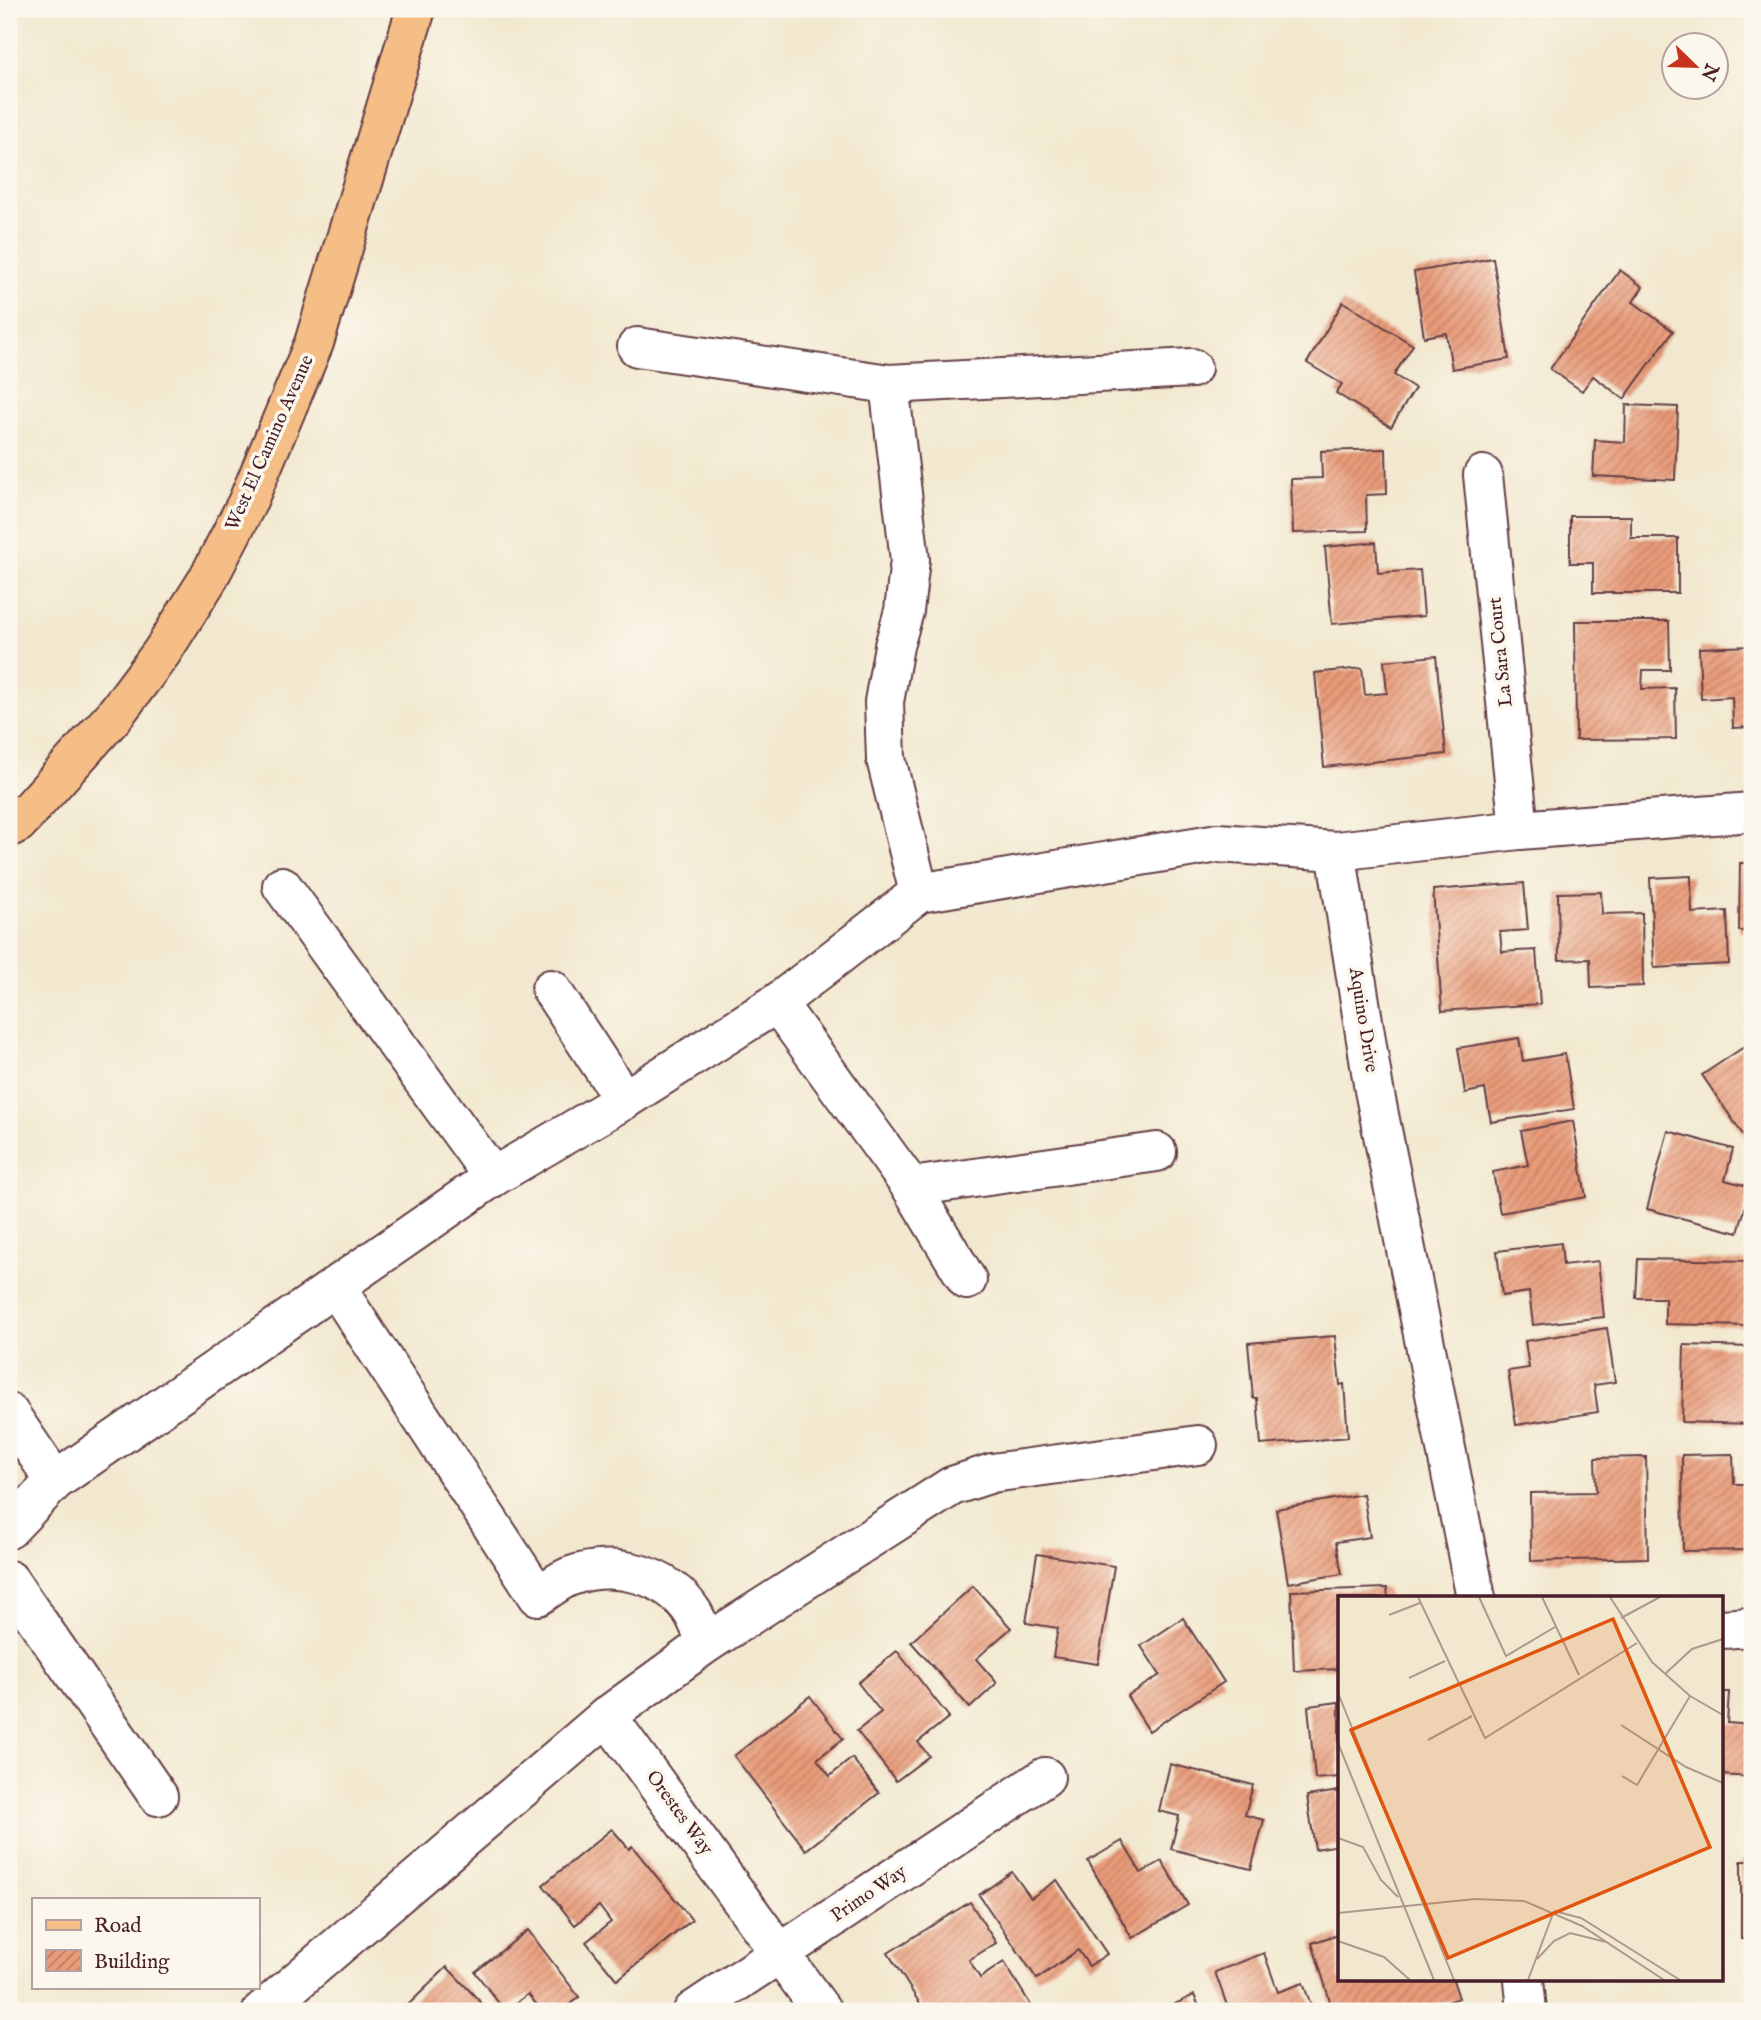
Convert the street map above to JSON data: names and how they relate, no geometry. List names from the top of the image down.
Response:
{
  "streets": {
    "main road": ["West El Camino Avenue"],
    "street": [
      "La Sara Court",
      "Aquino Drive",
      "Orestes Way",
      "Primo Way"
    ]
  },
  "crossings": [
    ["Orestes Way", "Primo Way"]
  ],
  "legend": ["Road", "Building"],
  "north": "bottom right"
}
